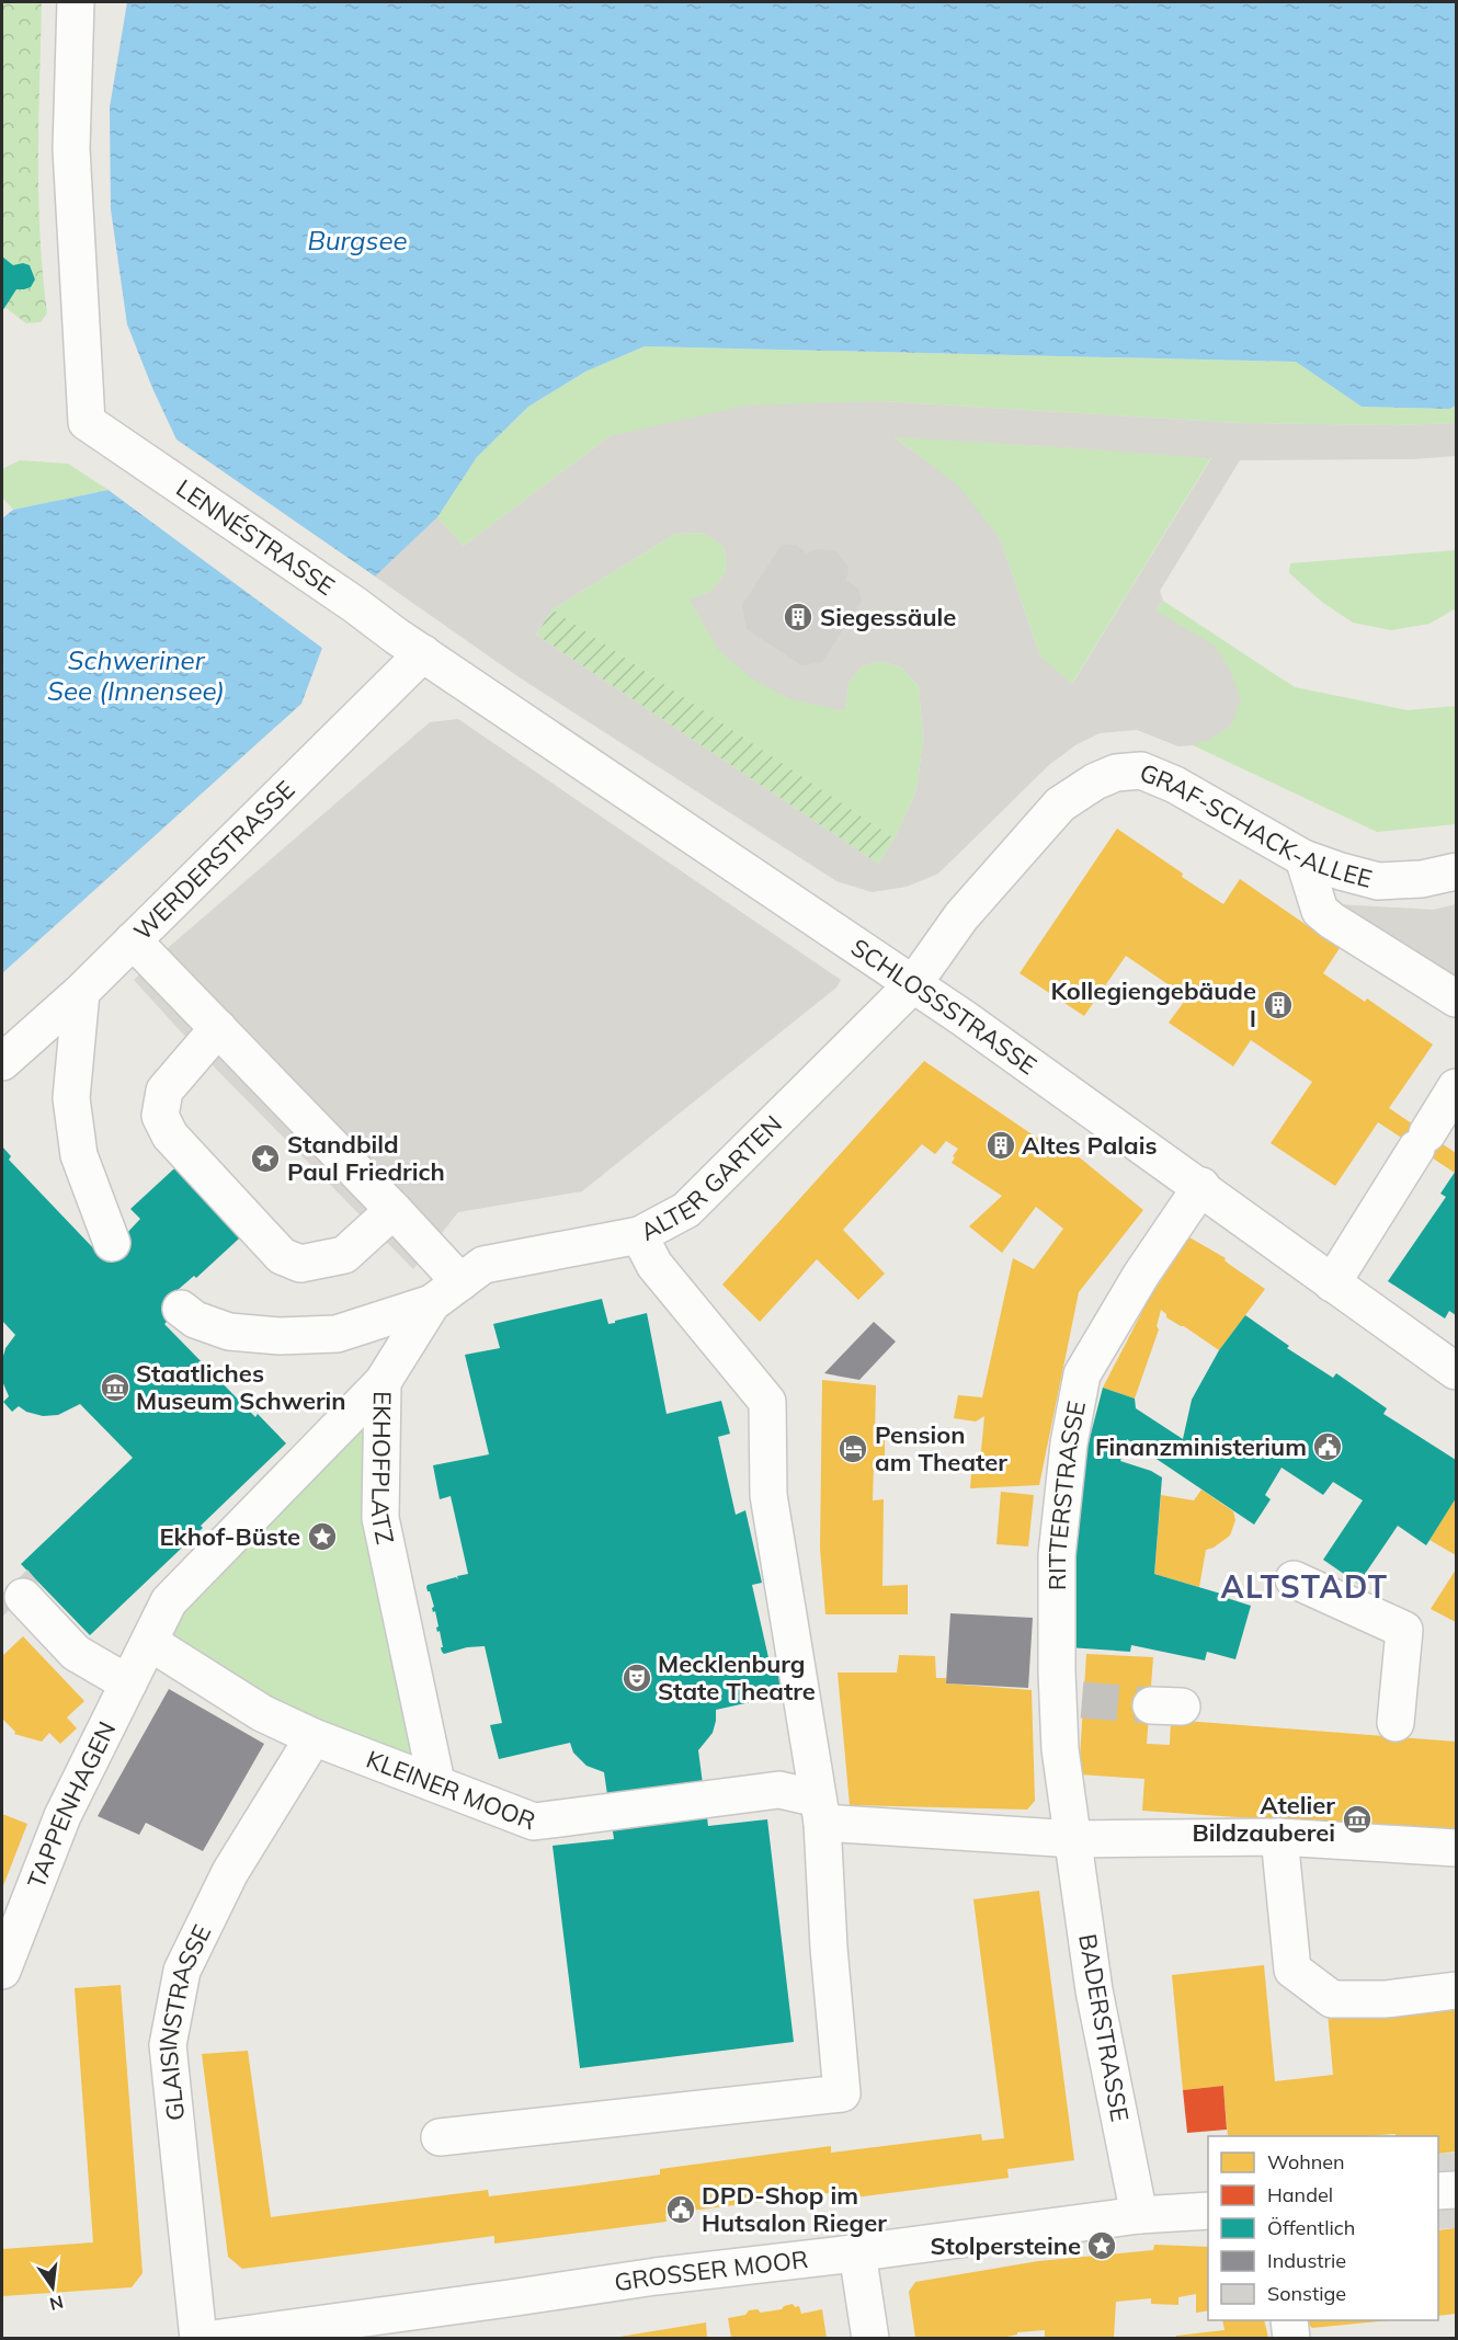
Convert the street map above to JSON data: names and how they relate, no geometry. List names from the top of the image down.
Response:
{
  "streets": {
    "street": [
      "LENNÉSTRASSE",
      "GRAF-SCHACK-ALLEE",
      "WERDERSTRASSE",
      "SCHLOSSSTRASSE",
      "ALTER GARTEN",
      "EKHOFPLATZ",
      "RITTERSTRASSE",
      "KLEINER MOOR",
      "TAPPENHAGEN",
      "GLAISINSTRASSE",
      "BADERSTRASSE",
      "GROSSER MOOR"
    ]
  },
  "crossings": [
    ["LENNÉSTRASSE", "WERDERSTRASSE"],
    ["LENNÉSTRASSE", "SCHLOSSSTRASSE"],
    ["GRAF-SCHACK-ALLEE", "SCHLOSSSTRASSE"],
    ["GRAF-SCHACK-ALLEE", "ALTER GARTEN"],
    ["WERDERSTRASSE", "SCHLOSSSTRASSE"],
    ["SCHLOSSSTRASSE", "ALTER GARTEN"],
    ["SCHLOSSSTRASSE", "RITTERSTRASSE"],
    ["ALTER GARTEN", "EKHOFPLATZ"],
    ["EKHOFPLATZ", "KLEINER MOOR"],
    ["EKHOFPLATZ", "TAPPENHAGEN"],
    ["RITTERSTRASSE", "KLEINER MOOR"],
    ["RITTERSTRASSE", "BADERSTRASSE"],
    ["KLEINER MOOR", "TAPPENHAGEN"],
    ["KLEINER MOOR", "GLAISINSTRASSE"],
    ["KLEINER MOOR", "BADERSTRASSE"],
    ["BADERSTRASSE", "GROSSER MOOR"]
  ],
  "districts": ["ALTSTADT"],
  "water": ["Burgsee", "Schweriner See (Innensee)"],
  "places": {
    "building": ["Siegessäule", "Kollegiengebäude I", "Altes Palais"],
    "place": ["Standbild Paul Friedrich", "Ekhof-Büste", "Stolpersteine"],
    "museum": ["Staatliches Museum Schwerin", "Atelier Bildzauberei"],
    "public building": ["Finanzministerium", "DPD-Shop im Hutsalon Rieger"],
    "hotel": ["Pension am Theater"],
    "theatre": ["Mecklenburg State Theatre"]
  },
  "legend": [
    "Wohnen",
    "Handel",
    "Öffentlich",
    "Industrie",
    "Sonstige"
  ],
  "north": "bottom"
}
